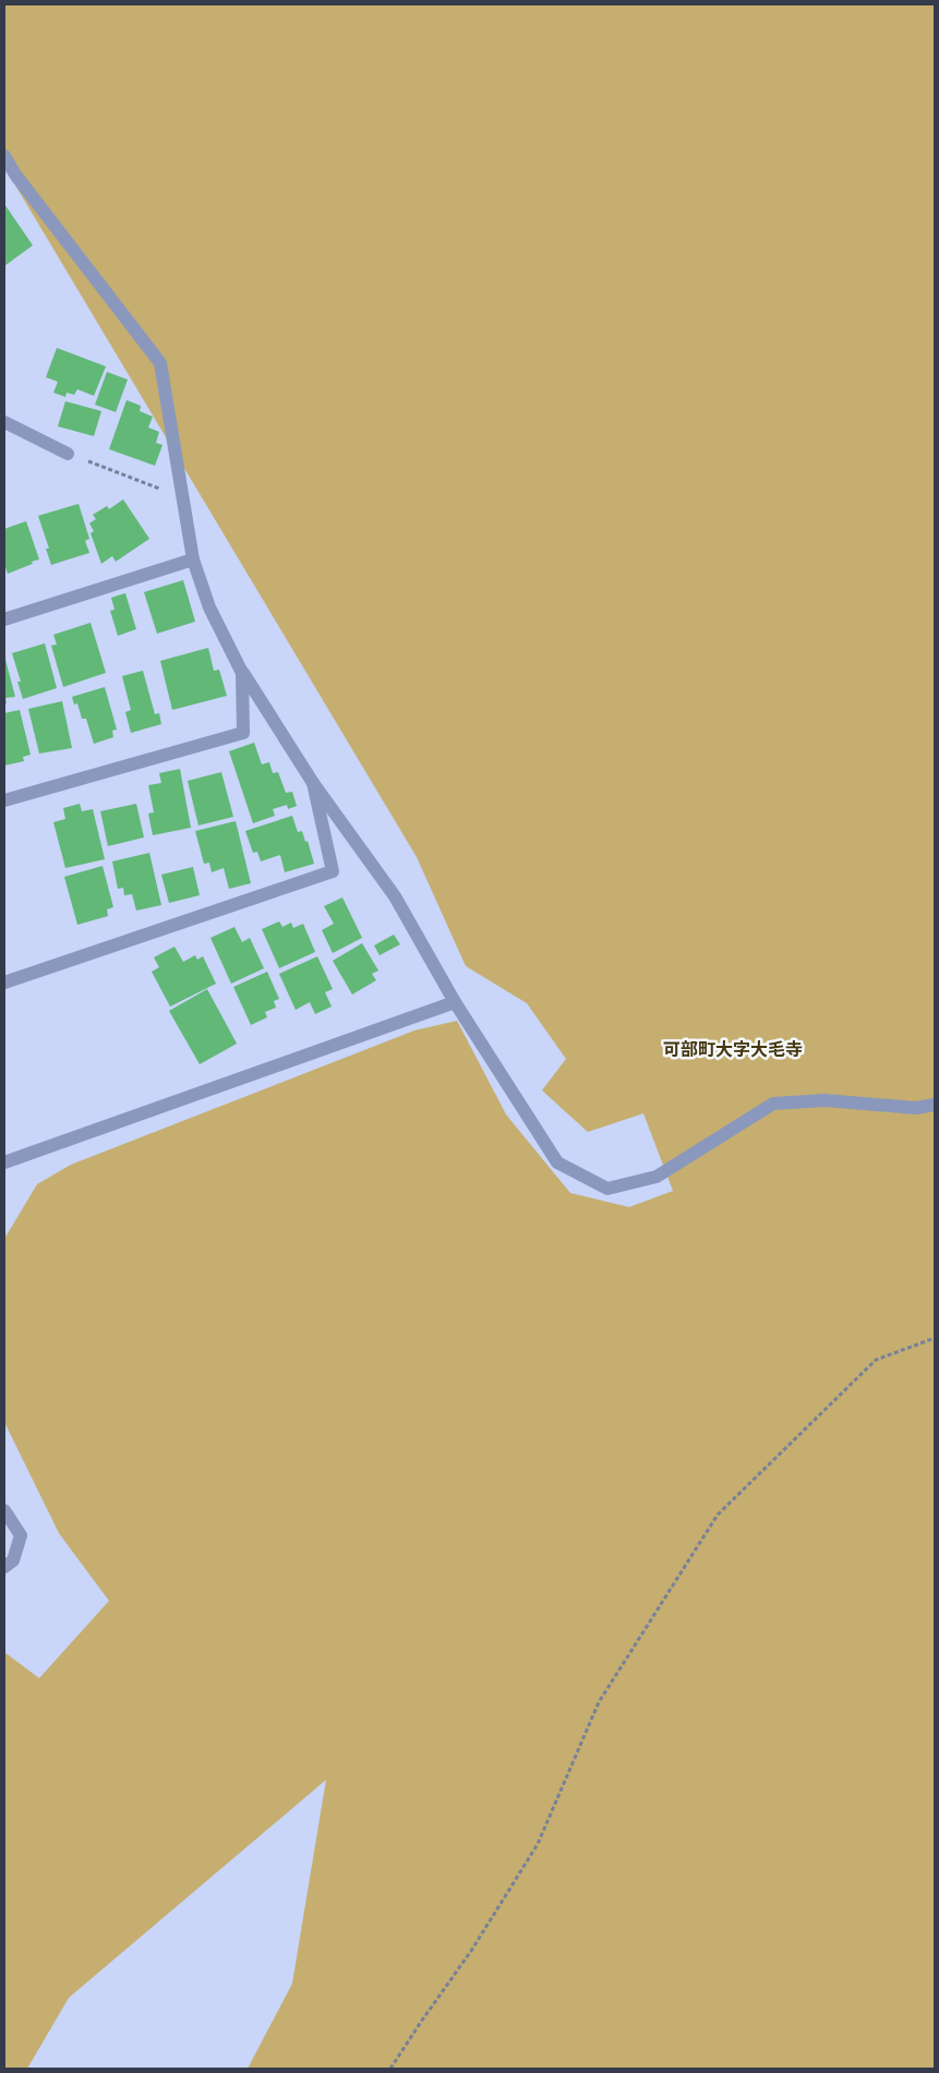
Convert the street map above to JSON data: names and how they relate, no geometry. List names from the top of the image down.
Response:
{
  "districts": ["可部町大字大毛寺"]
}
